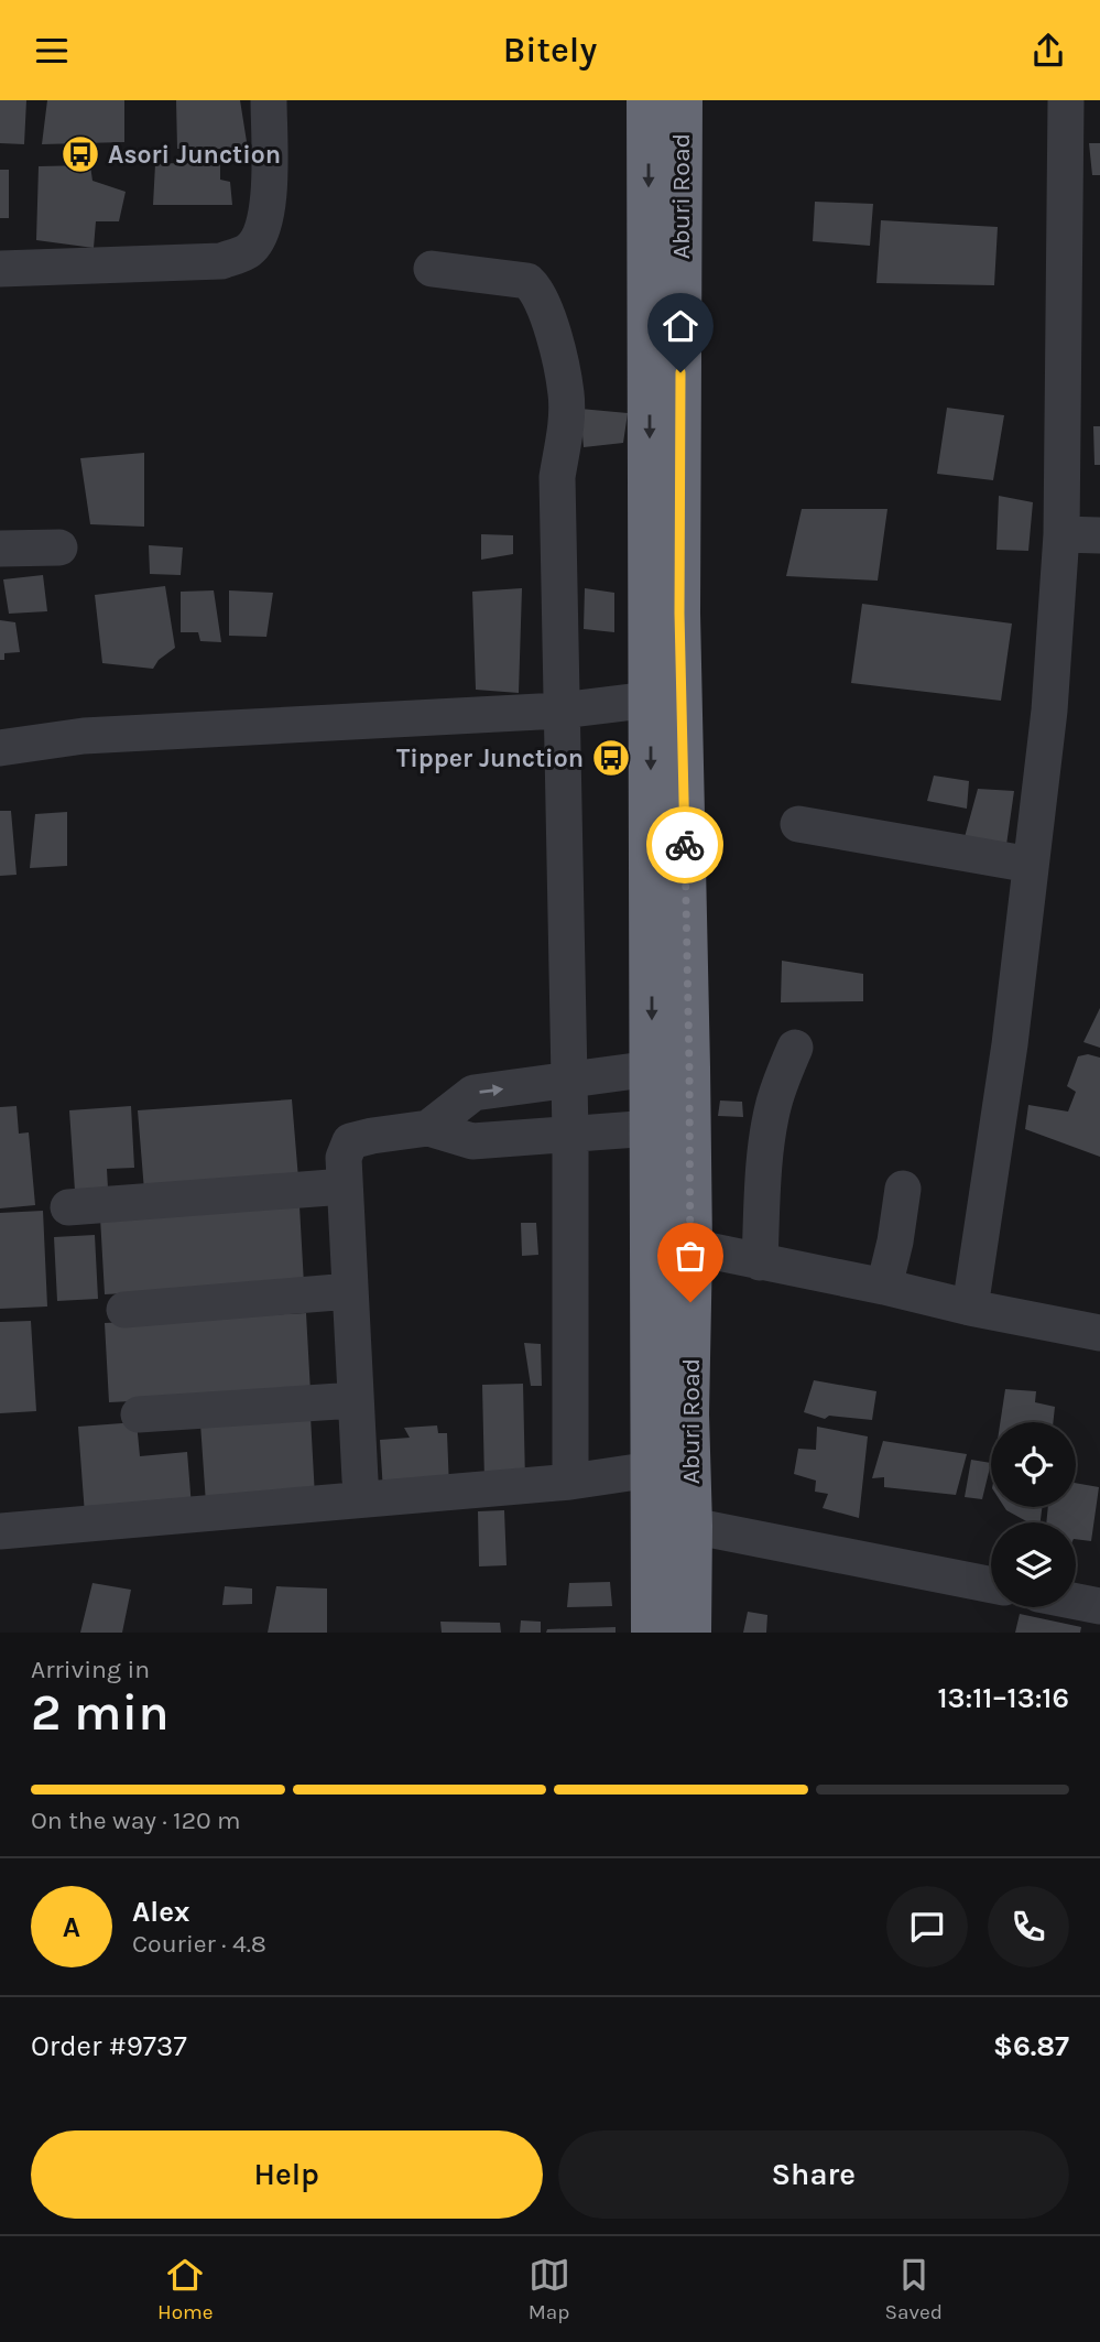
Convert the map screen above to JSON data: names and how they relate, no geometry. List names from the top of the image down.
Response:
{
  "streets": {
    "highway": ["Aburi Road"]
  },
  "places": {
    "bus stop": ["Asori Junction", "Tipper Junction"]
  },
  "page": {
    "header": "Bitely",
    "heading": ["2 min", "Arriving in", "13:11–13:16"],
    "panel": [
      "Alex",
      "Courier · 4.8",
      "Order #9737",
      "$6.87"
    ],
    "bar": "On the way · 120 m",
    "round": "A",
    "buttons": ["Help", "Share"],
    "tabs": ["Home", "Map", "Saved"]
  }
}
